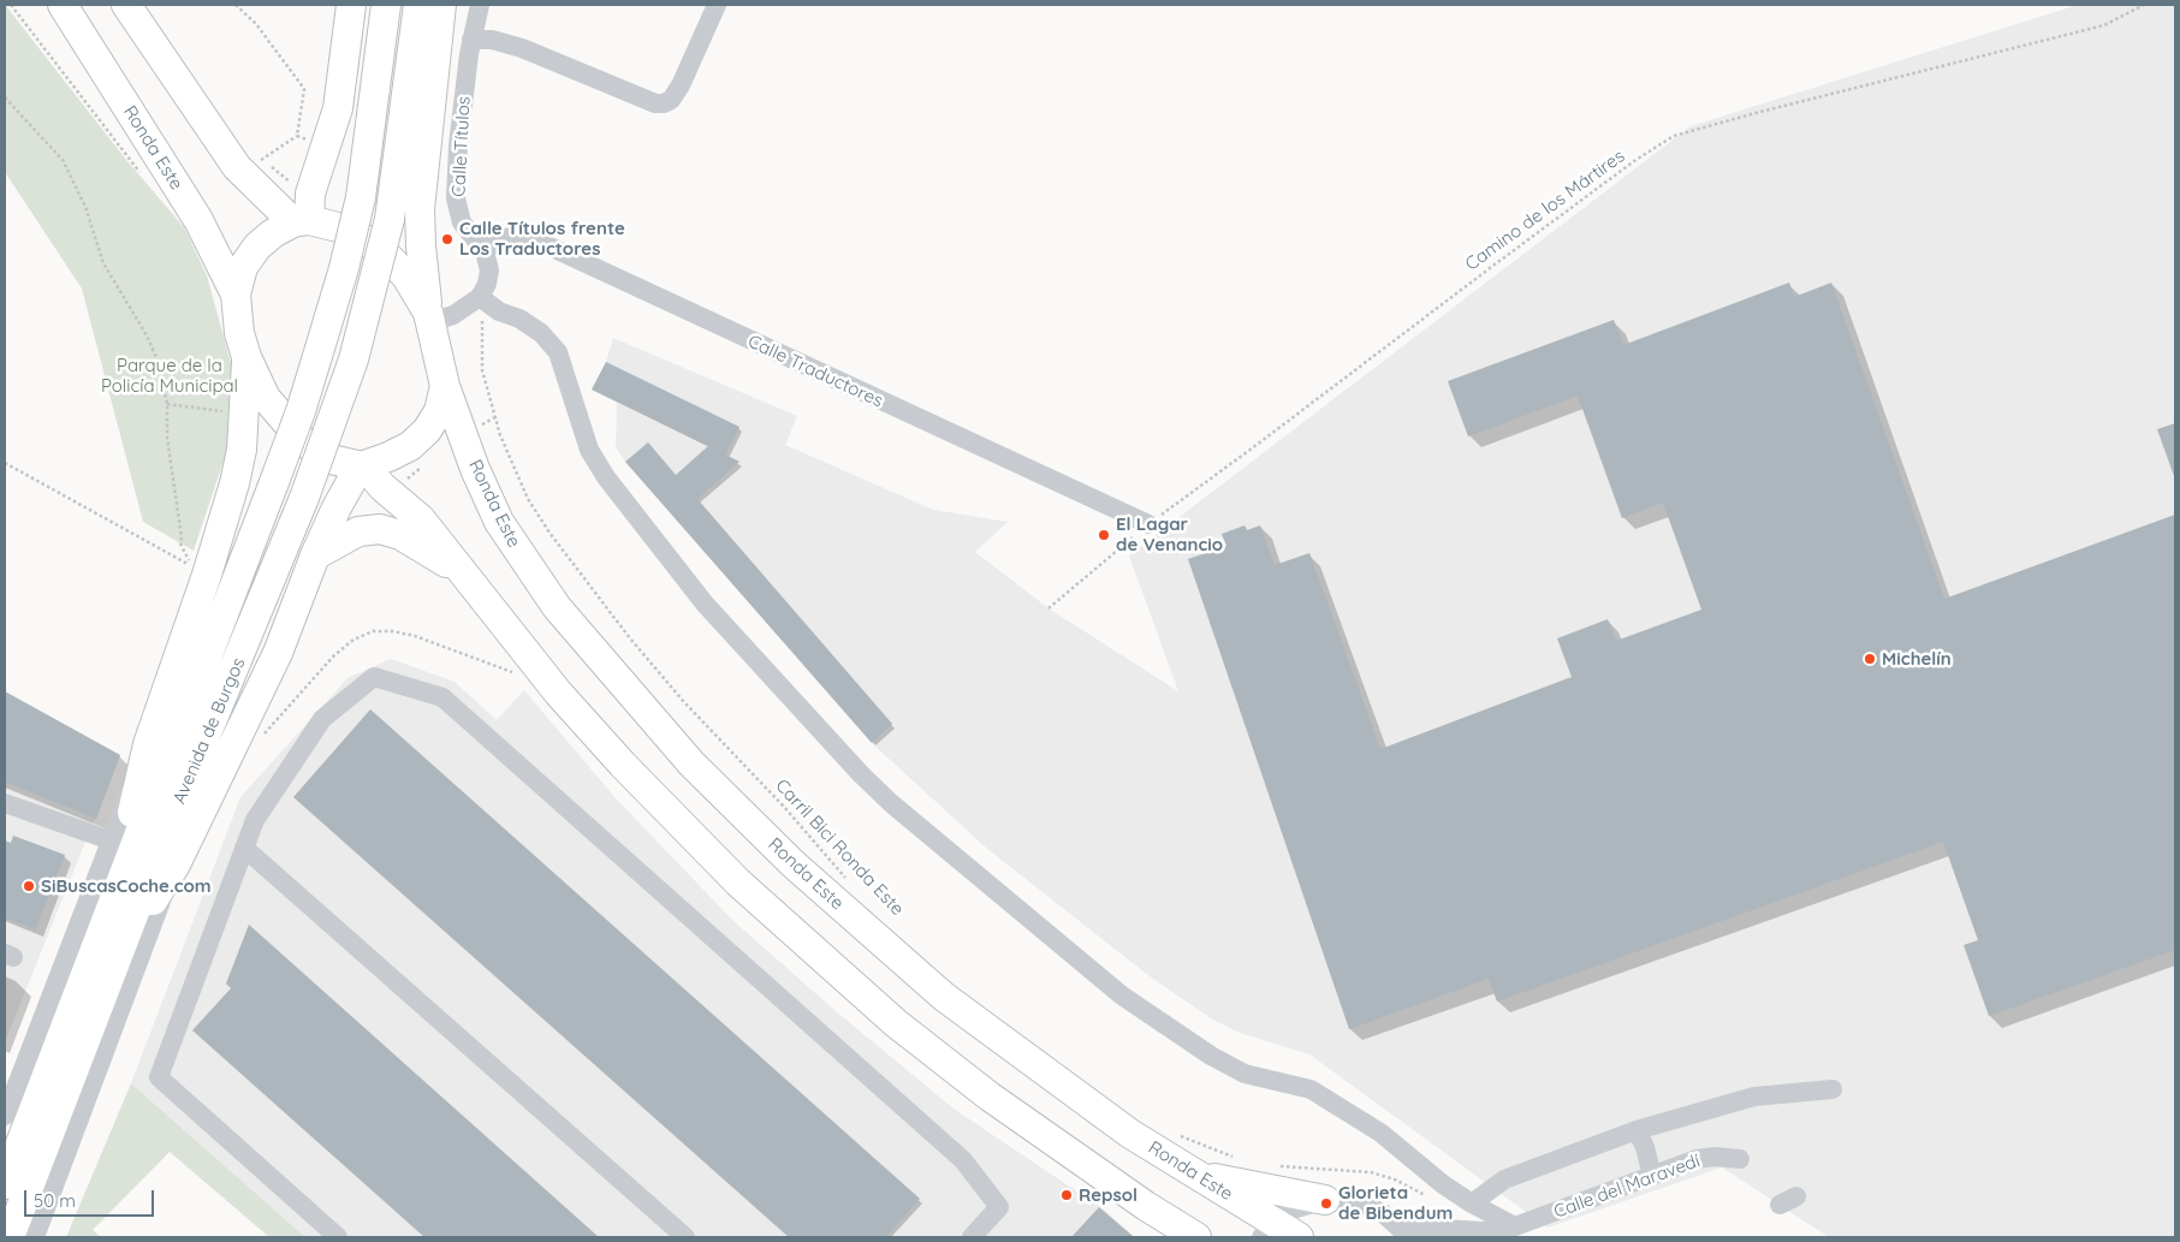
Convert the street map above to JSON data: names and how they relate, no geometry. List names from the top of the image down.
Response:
{
  "streets": {
    "highway": ["Ronda Este", "Avenida de Burgos"],
    "street": ["Calle Títulos", "Calle Traductores", "Calle del Maravedí"],
    "path": ["Camino de los Mártires", "Carril Bici Ronda Este"]
  },
  "crossings": [
    ["Calle Títulos", "Calle Traductores"],
    ["Camino de los Mártires", "Calle Traductores"]
  ],
  "parks": ["Parque de la Policía Municipal"],
  "places": [
    "Calle Títulos frente Los Traductores",
    "El Lagar de Venancio",
    "Michelín",
    "SiBuscasCoche.com",
    "Repsol",
    "Glorieta de Bibendum"
  ],
  "scale_bar": "50 m"
}
